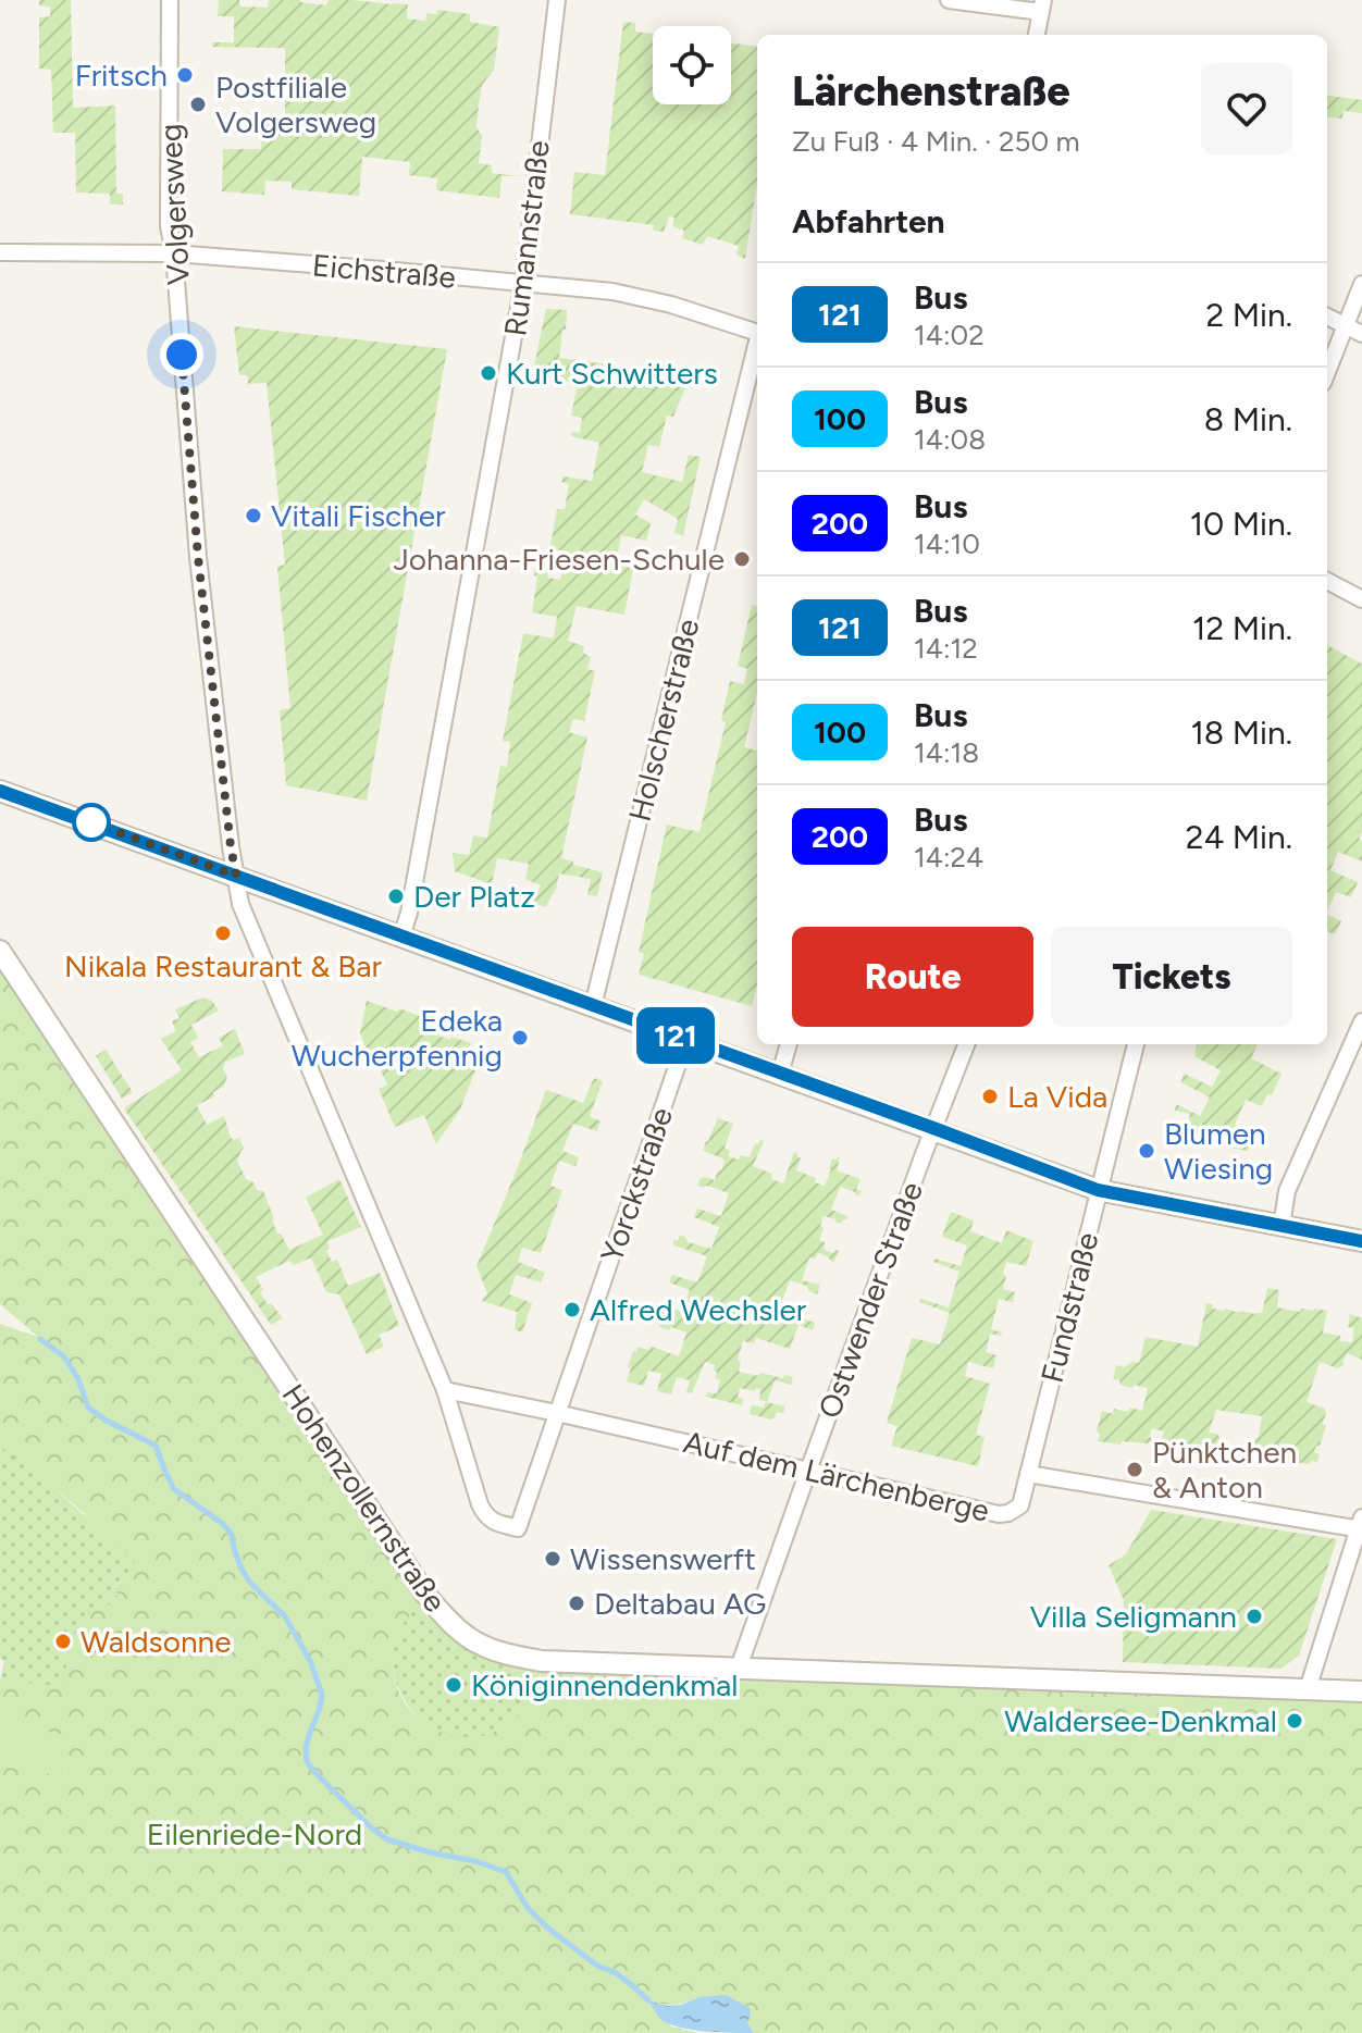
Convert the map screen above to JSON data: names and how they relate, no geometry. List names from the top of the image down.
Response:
{
  "streets": {
    "street": [
      "Volgersweg",
      "Rumannstraße",
      "Eichstraße",
      "Holscherstraße",
      "Yorckstraße",
      "Ostwender Straße",
      "Fundstraße",
      "Auf dem Lärchenberge",
      "Hohenzollernstraße"
    ]
  },
  "crossings": [
    ["Volgersweg", "Eichstraße"],
    ["Volgersweg", "Yorckstraße"],
    ["Volgersweg", "Auf dem Lärchenberge"],
    ["Rumannstraße", "Eichstraße"],
    ["Yorckstraße", "Auf dem Lärchenberge"],
    ["Ostwender Straße", "Auf dem Lärchenberge"],
    ["Ostwender Straße", "Hohenzollernstraße"],
    ["Fundstraße", "Auf dem Lärchenberge"]
  ],
  "parks": ["Eilenriede-Nord"],
  "places": [
    "Fritsch",
    "Postfiliale Volgersweg",
    "Kurt Schwitters",
    "Vitali Fischer",
    "Johanna-Friesen-Schule",
    "Der Platz",
    "Nikala Restaurant & Bar",
    "Edeka Wucherpfennig",
    "La Vida",
    "Blumen Wiesing",
    "Alfred Wechsler",
    "Pünktchen & Anton",
    "Wissenswerft",
    "Deltabau AG",
    "Villa Seligmann",
    "Waldsonne",
    "Königinnendenkmal",
    "Waldersee-Denkmal"
  ],
  "lines": ["bus line 121"],
  "page": {
    "on_map": "121",
    "heading": [
      ["Lärchenstraße", "Zu Fuß · 4 Min. · 250 m"],
      "Abfahrten"
    ],
    "list": [
      {
        "mark": "121",
        "name": "Bus",
        "note": "14:02",
        "value": "2 Min."
      },
      {
        "mark": "100",
        "name": "Bus",
        "note": "14:08",
        "value": "8 Min."
      },
      {
        "mark": "200",
        "name": "Bus",
        "note": "14:10",
        "value": "10 Min."
      },
      {
        "mark": "121",
        "name": "Bus",
        "note": "14:12",
        "value": "12 Min."
      },
      {
        "mark": "100",
        "name": "Bus",
        "note": "14:18",
        "value": "18 Min."
      },
      {
        "mark": "200",
        "name": "Bus",
        "note": "14:24",
        "value": "24 Min."
      }
    ],
    "buttons": ["Route", "Tickets"]
  }
}
